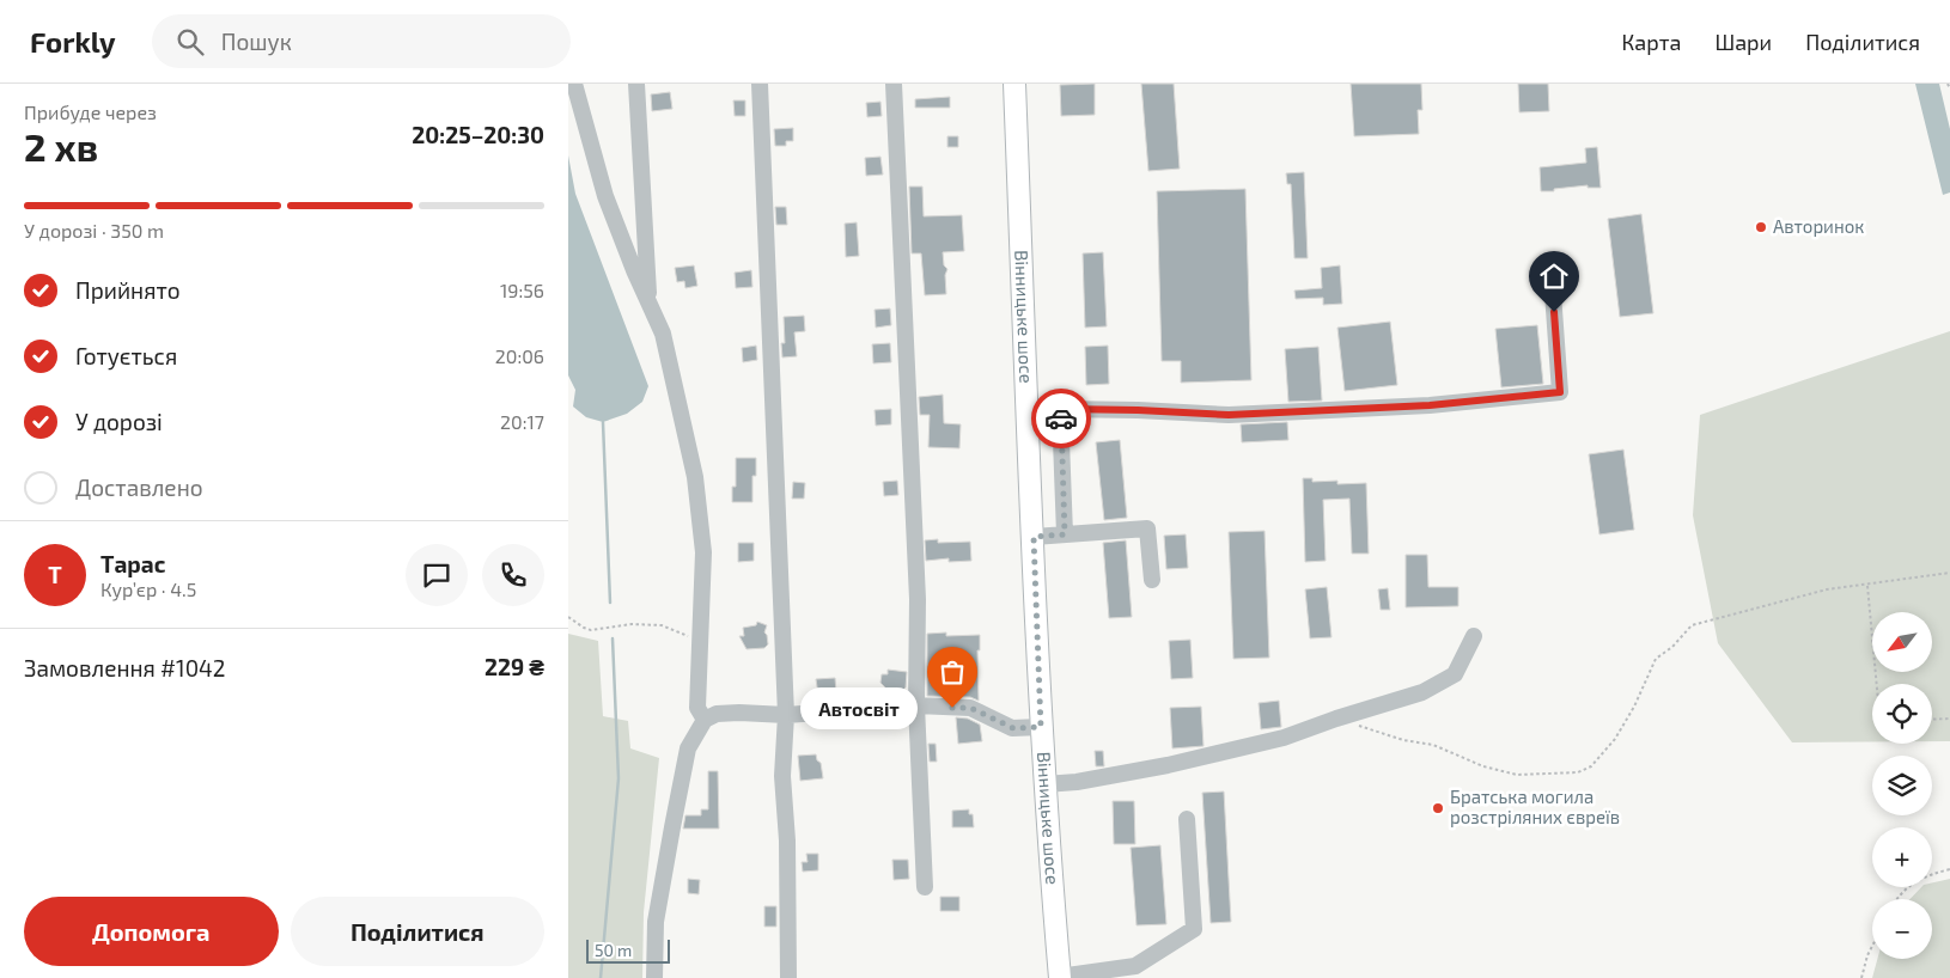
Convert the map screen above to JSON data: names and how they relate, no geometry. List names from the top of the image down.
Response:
{
  "streets": {
    "main road": ["Вінницьке шосе"]
  },
  "places": ["Авторинок", "Автосвіт", "Братська могила розстріляних євреїв"],
  "scale_bar": "50 m",
  "north": "bottom left",
  "page": {
    "header": "Forkly",
    "search": "Пошук",
    "nav": ["Карта", "Шари", "Поділитися"],
    "heading": ["2 хв", "Прибуде через", "20:25–20:30"],
    "panel": [
      "Тарас",
      "Кур’єр · 4.5",
      "Замовлення #1042",
      "229 ₴"
    ],
    "bar": "У дорозі · 350 m",
    "list": [
      ["Прийнято", "19:56"],
      ["Готується", "20:06"],
      ["У дорозі", "20:17"],
      "Доставлено"
    ],
    "round": "Т",
    "map_buttons": ["+", "−"],
    "bubble": "Автосвіт",
    "buttons": ["Допомога", "Поділитися"],
    "scale": "50 m"
  }
}
